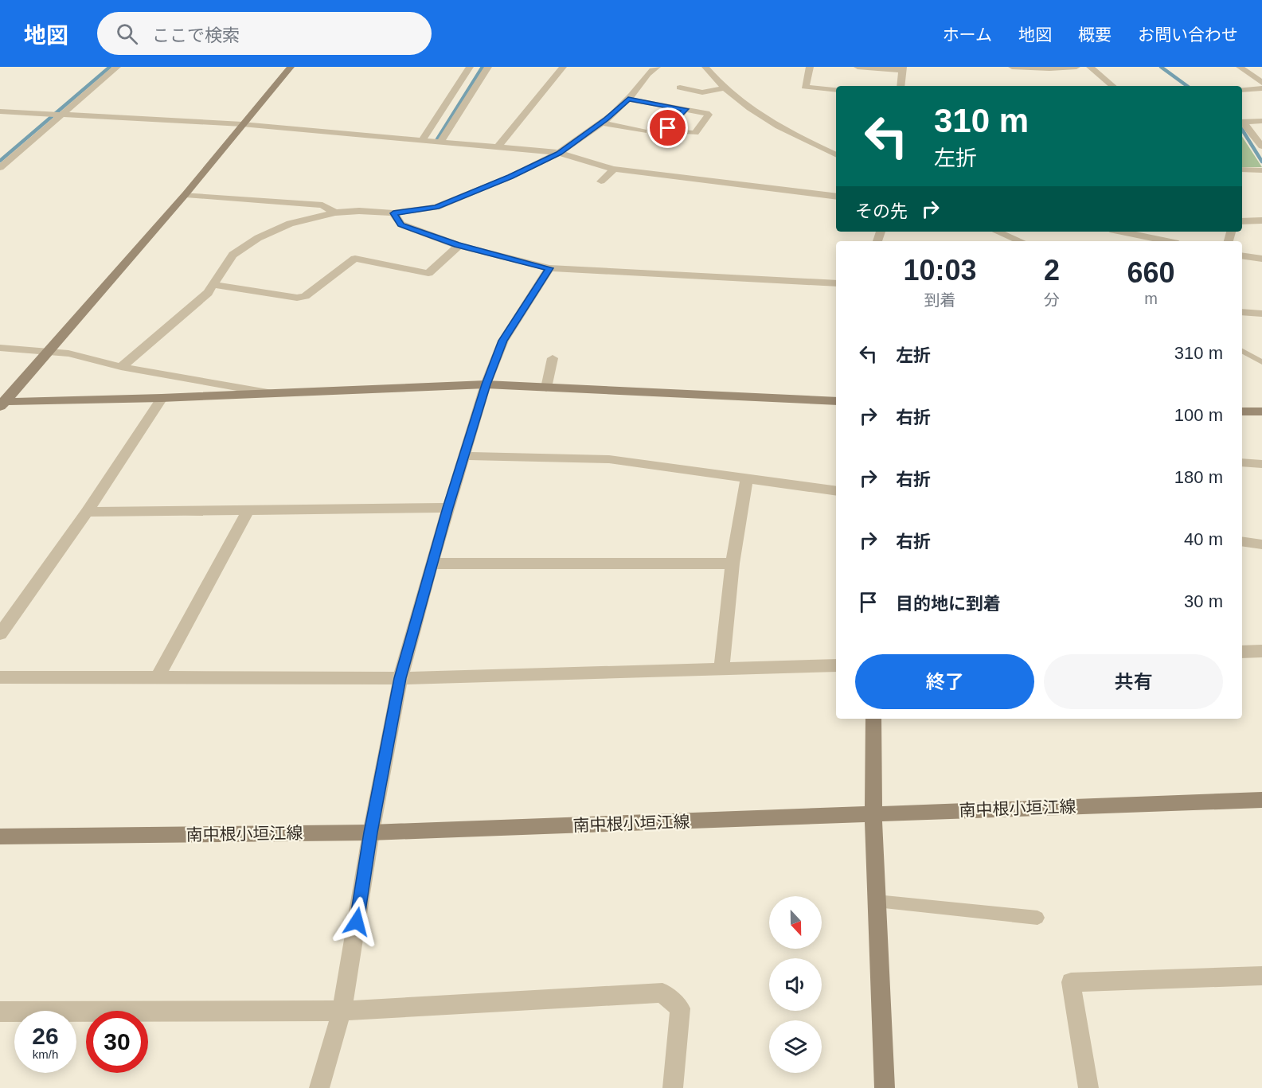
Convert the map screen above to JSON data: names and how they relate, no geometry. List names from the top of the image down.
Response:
{
  "streets": {
    "street": ["南中根小垣江線"]
  },
  "north": "bottom",
  "page": {
    "header": "地図",
    "search": "ここで検索",
    "nav": [
      "ホーム",
      "地図",
      "概要",
      "お問い合わせ"
    ],
    "turn": ["310 m", "左折"],
    "then": "その先",
    "eta": [
      "10:03",
      "到着",
      "2",
      "分",
      "660",
      "m"
    ],
    "list": [
      {
        "name": "左折",
        "value": "310 m"
      },
      {
        "name": "右折",
        "value": "100 m"
      },
      {
        "name": "右折",
        "value": "180 m"
      },
      {
        "name": "右折",
        "value": "40 m"
      },
      {
        "name": "目的地に到着",
        "value": "30 m"
      }
    ],
    "buttons": ["終了", "共有"],
    "speed": "26 km/h",
    "limit": "30"
  }
}
